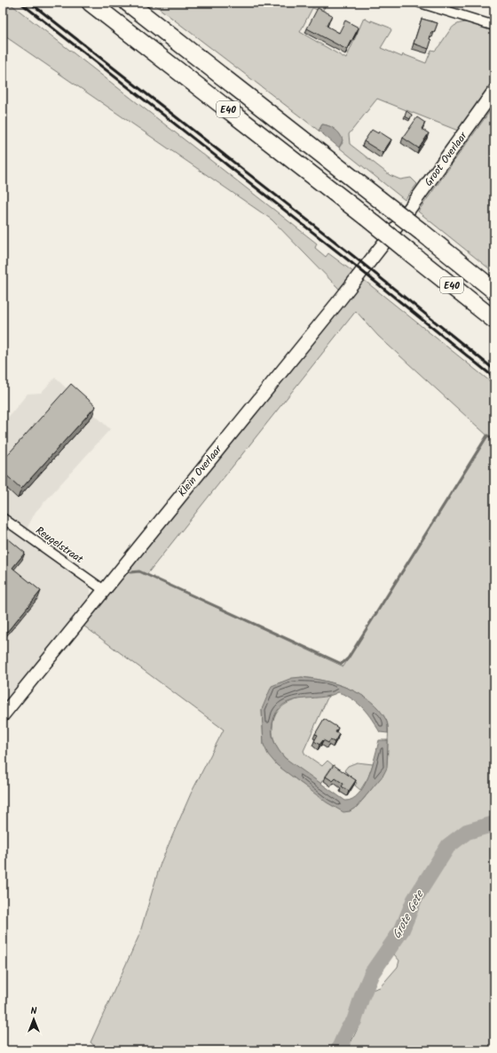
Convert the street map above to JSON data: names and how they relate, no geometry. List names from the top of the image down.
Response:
{
  "streets": {
    "highway": ["E40"],
    "main road": ["Groot Overlaar", "Klein Overlaar"],
    "street": ["Reugelstraat"]
  },
  "crossings": [
    ["Groot Overlaar", "Klein Overlaar"],
    ["Klein Overlaar", "Reugelstraat"]
  ],
  "water": ["Grote Gete"],
  "north": "top"
}
